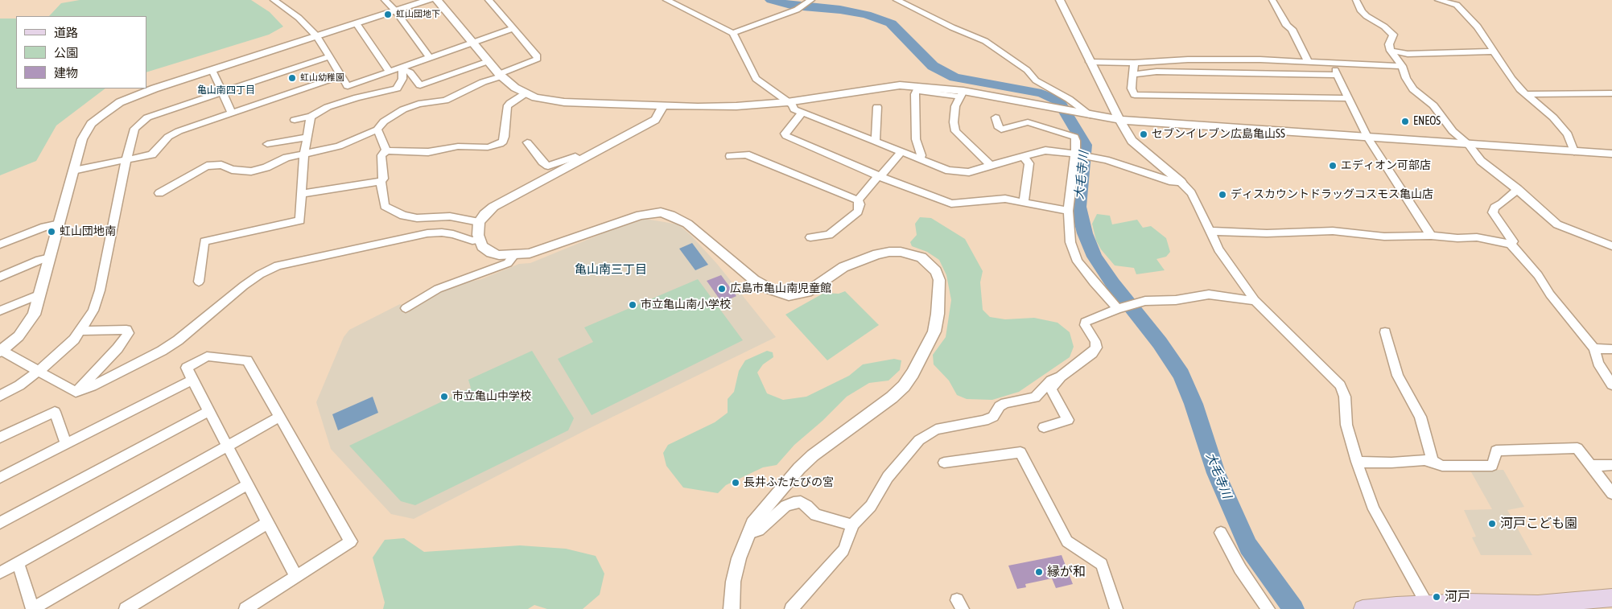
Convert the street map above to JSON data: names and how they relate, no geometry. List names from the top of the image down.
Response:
{
  "districts": ["亀山南四丁目", "亀山南三丁目"],
  "water": ["大毛寺川"],
  "places": [
    "虹山団地下",
    "虹山幼稚園",
    "ENEOS",
    "セブンイレブン広島亀山SS",
    "エディオン可部店",
    "ディスカウントドラッグコスモス亀山店",
    "虹山団地南",
    "広島市亀山南児童館",
    "市立亀山南小学校",
    "市立亀山中学校",
    "長井ふたたびの宮",
    "河戸こども園",
    "縁が和",
    "河戸"
  ],
  "legend": ["道路", "公園", "建物"]
}
